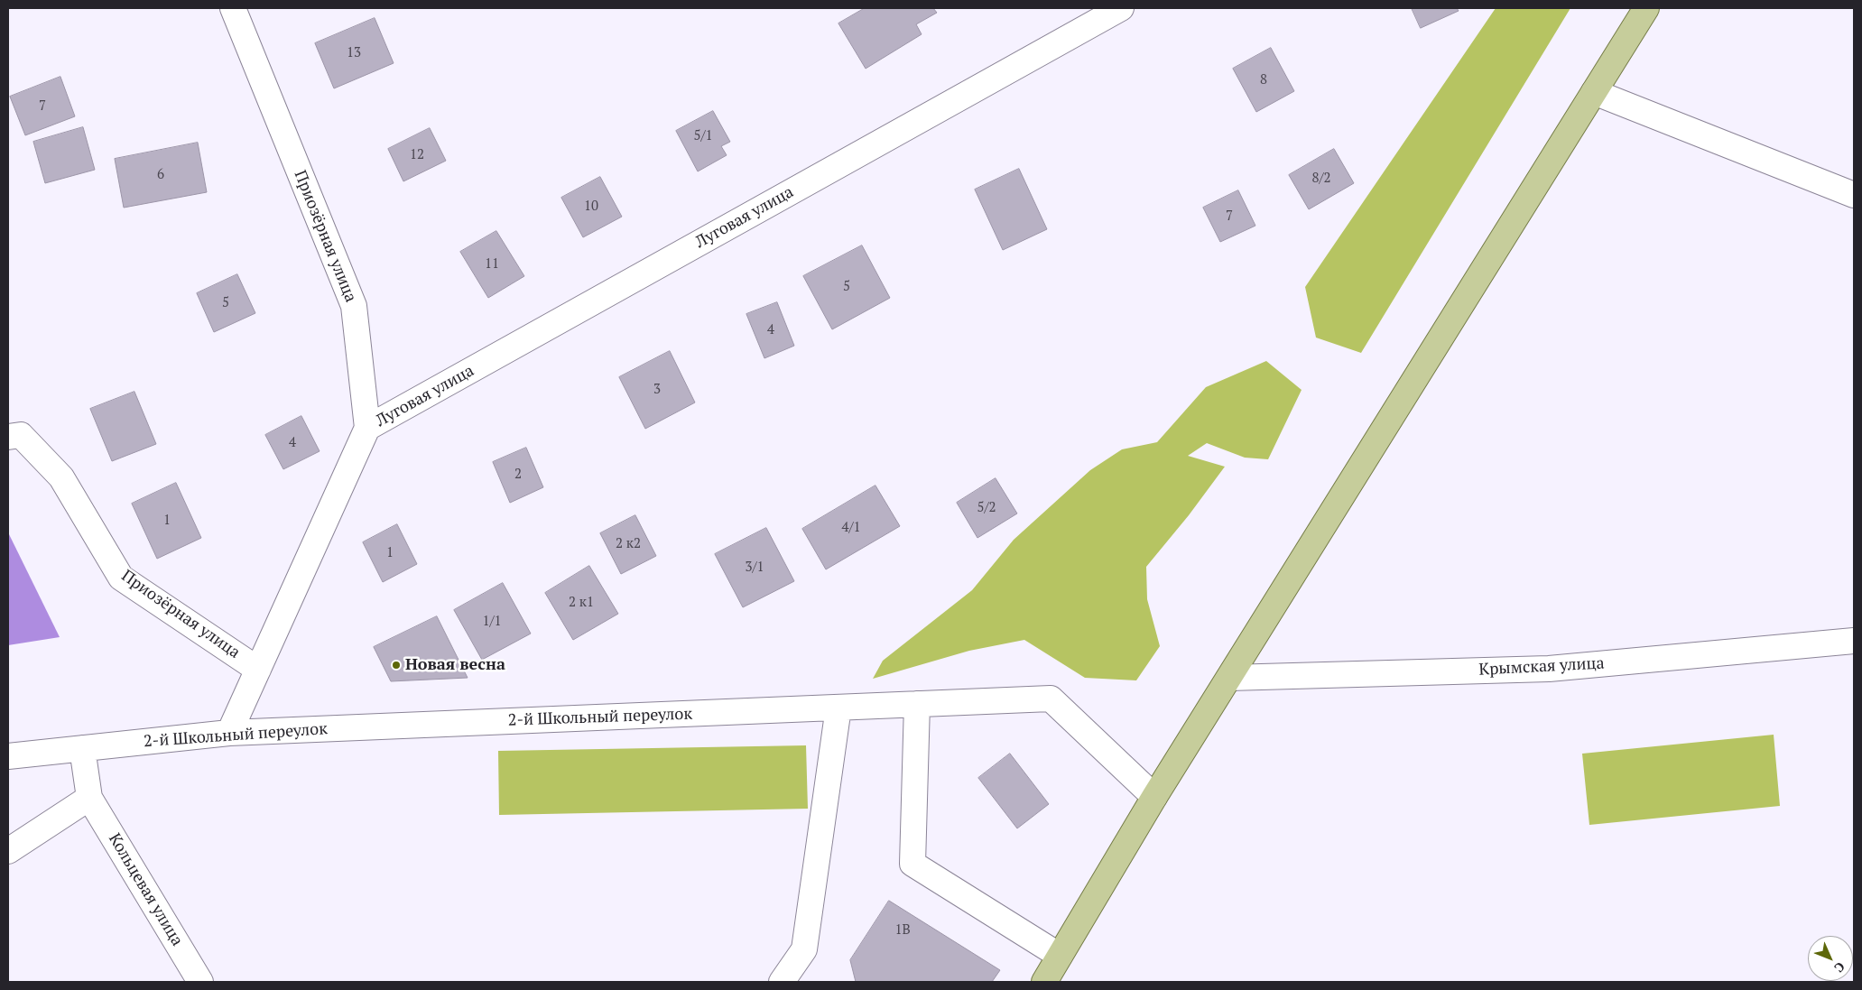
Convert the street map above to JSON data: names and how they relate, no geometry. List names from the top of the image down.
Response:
{
  "streets": {
    "street": [
      "Луговая улица",
      "Приозёрная улица",
      "Крымская улица",
      "2-й Школьный переулок",
      "Кольцевая улица"
    ]
  },
  "crossings": [
    ["Луговая улица", "Приозёрная улица"],
    ["Приозёрная улица", "2-й Школьный переулок"]
  ],
  "places": ["Новая весна"],
  "house_numbers": [
    "13",
    "8",
    "7",
    "5/1",
    "12",
    "6",
    "8/2",
    "10",
    "7",
    "11",
    "5",
    "5",
    "4",
    "3",
    "4",
    "2",
    "5/2",
    "1",
    "4/1",
    "2 к2",
    "1",
    "3/1",
    "2 к1",
    "1/1",
    "1В"
  ],
  "north": "bottom right"
}
